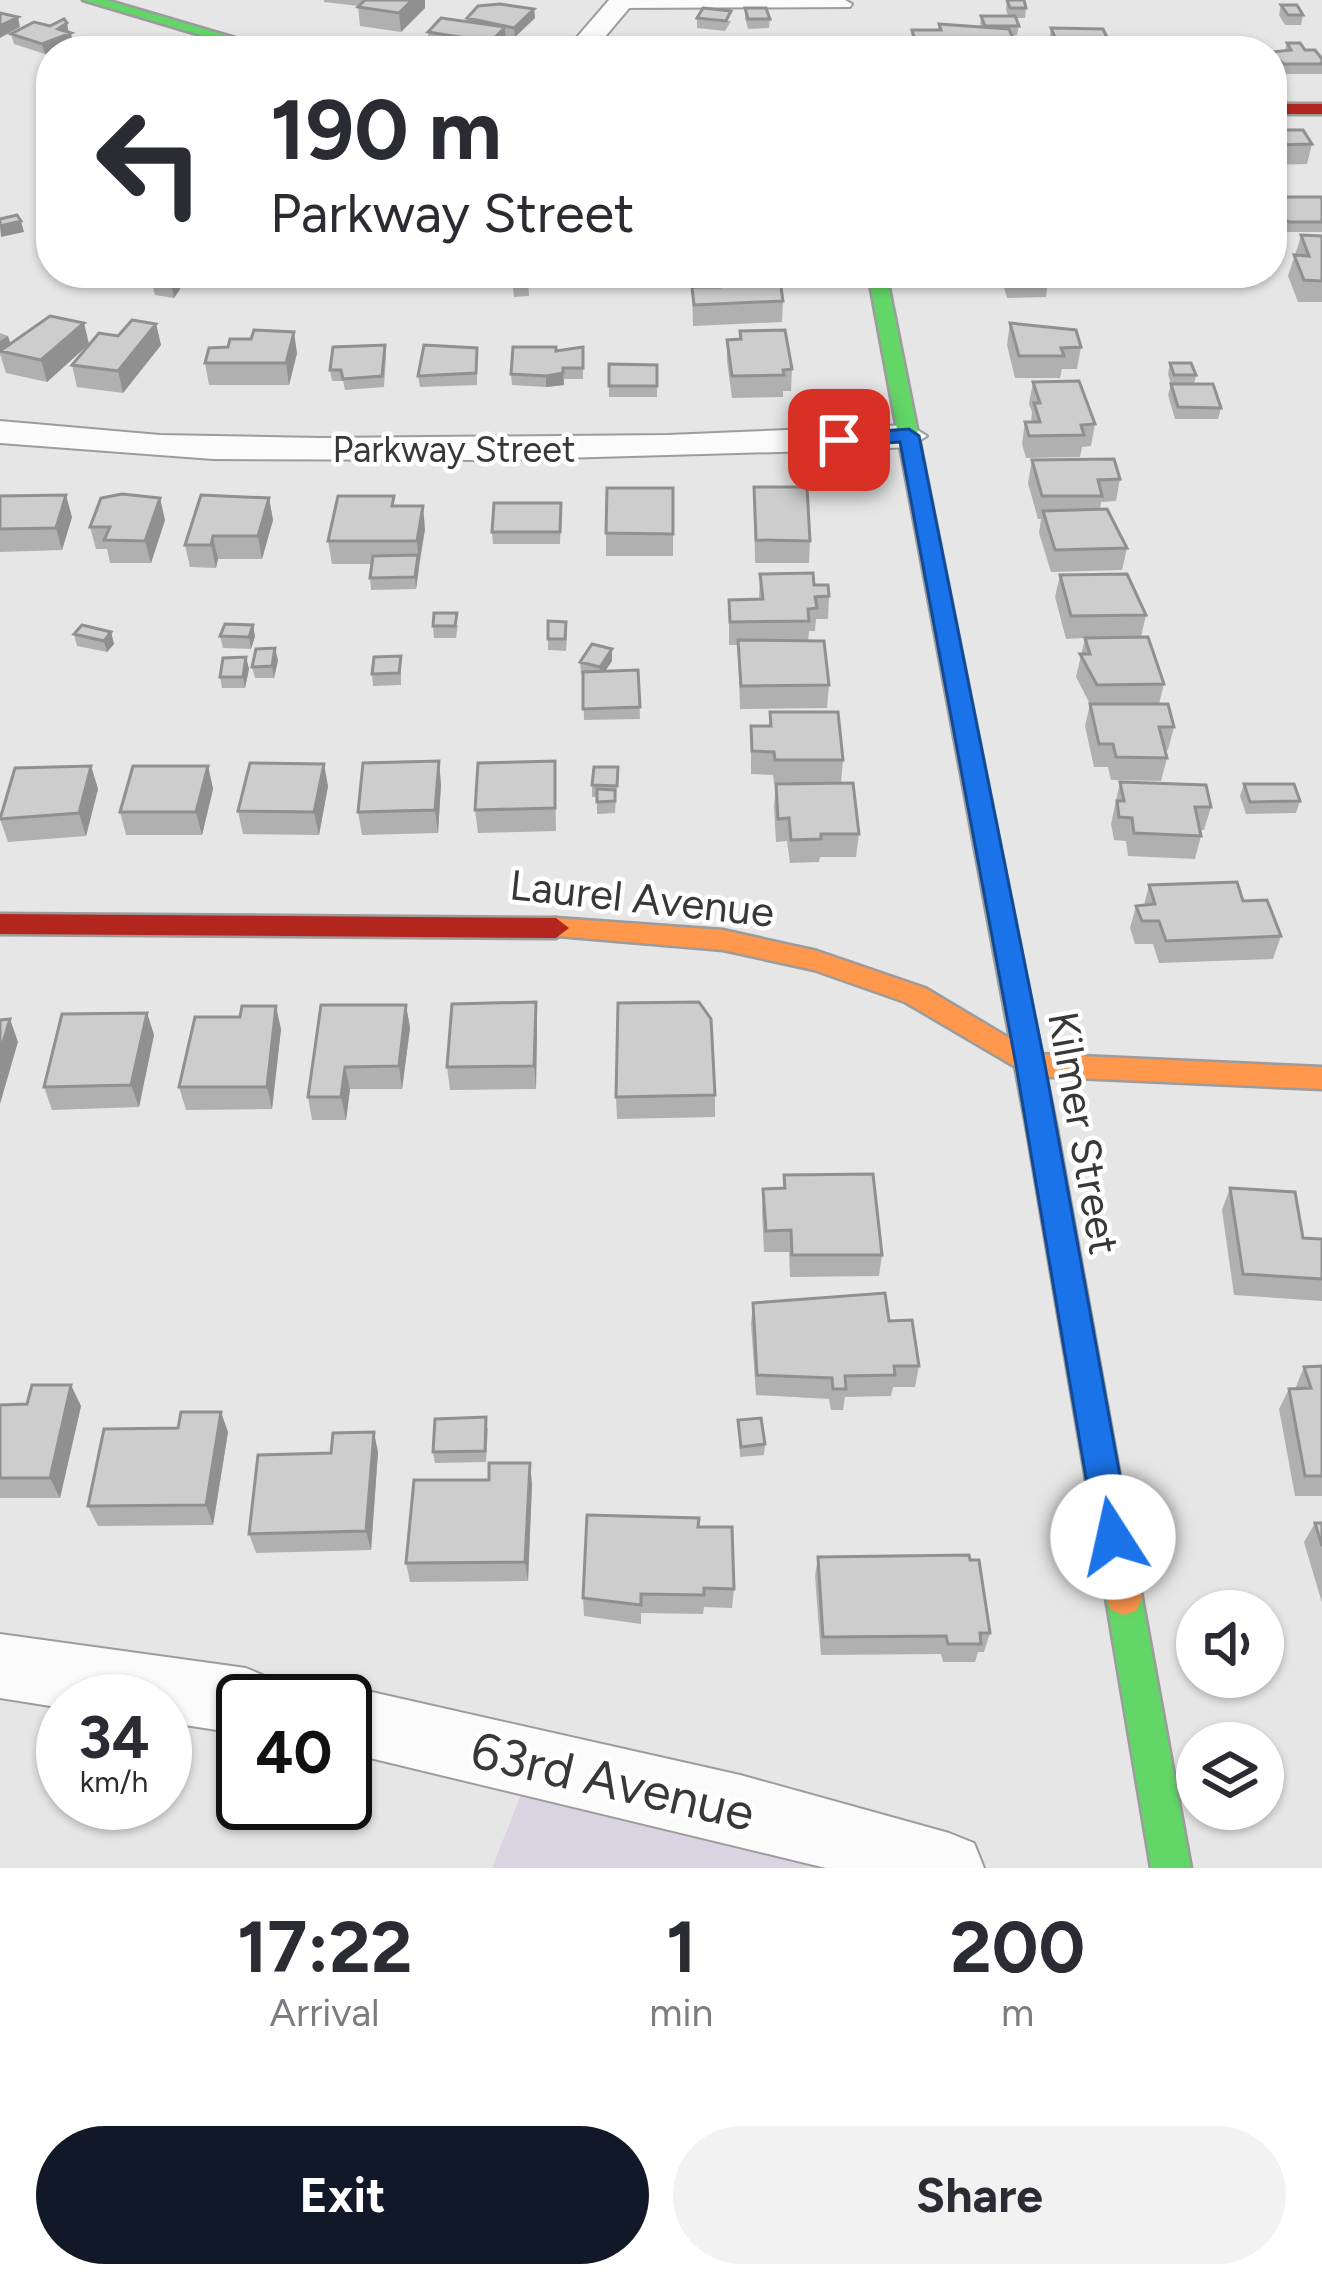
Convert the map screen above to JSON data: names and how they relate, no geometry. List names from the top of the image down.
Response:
{
  "streets": {
    "street": [
      "Parkway Street",
      "Laurel Avenue",
      "Kilmer Street",
      "63rd Avenue"
    ]
  },
  "crossings": [
    ["Parkway Street", "Kilmer Street"],
    ["Laurel Avenue", "Kilmer Street"]
  ],
  "page": {
    "turn": ["190 m", "Parkway Street"],
    "speed": "34 km/h",
    "limit": "40",
    "eta": [
      "17:22",
      "Arrival",
      "1",
      "min",
      "200",
      "m"
    ],
    "buttons": ["Exit", "Share"]
  }
}
